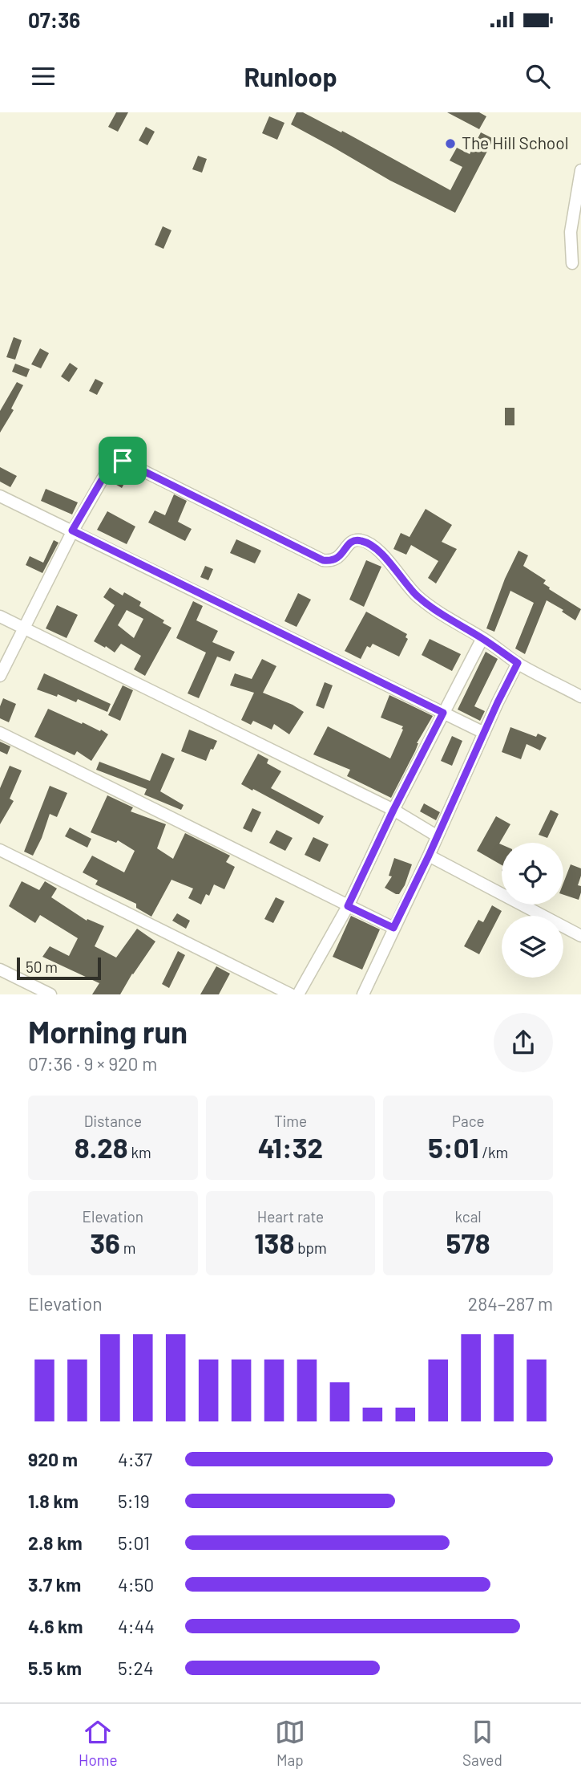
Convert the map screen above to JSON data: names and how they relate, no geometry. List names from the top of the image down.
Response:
{
  "places": ["The Hill School"],
  "scale_bar": "50 m",
  "page": {
    "status": "07:36",
    "header": "Runloop",
    "scale": "50 m",
    "heading": ["Morning run", "07:36 · 9 × 920 m"],
    "stats": [
      ["Distance", "8.28 km"],
      ["Time", "41:32"],
      ["Pace", "5:01 /km"],
      ["Elevation", "36 m"],
      ["Heart rate", "138 bpm"],
      ["kcal", "578"]
    ],
    "chart": ["Elevation", "284–287 m"],
    "list": [
      {
        "name": "920 m",
        "note": "4:37"
      },
      {
        "name": "1.8 km",
        "note": "5:19"
      },
      {
        "name": "2.8 km",
        "note": "5:01"
      },
      {
        "name": "3.7 km",
        "note": "4:50"
      },
      {
        "name": "4.6 km",
        "note": "4:44"
      },
      {
        "name": "5.5 km",
        "note": "5:24"
      }
    ],
    "tabs": ["Home", "Map", "Saved"]
  }
}
